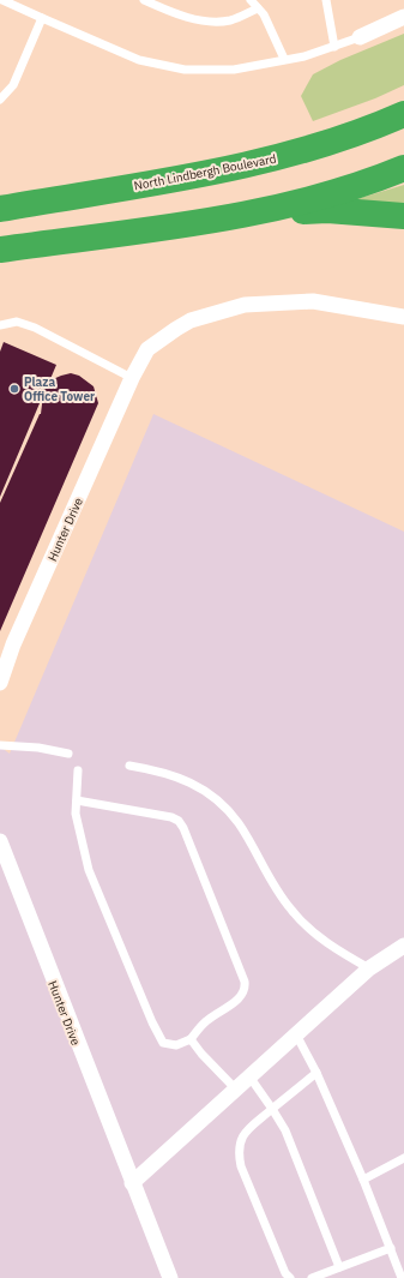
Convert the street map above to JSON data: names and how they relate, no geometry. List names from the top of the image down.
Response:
{
  "streets": {
    "highway": ["North Lindbergh Boulevard"],
    "street": ["Hunter Drive"]
  },
  "places": ["Plaza Office Tower"]
}
